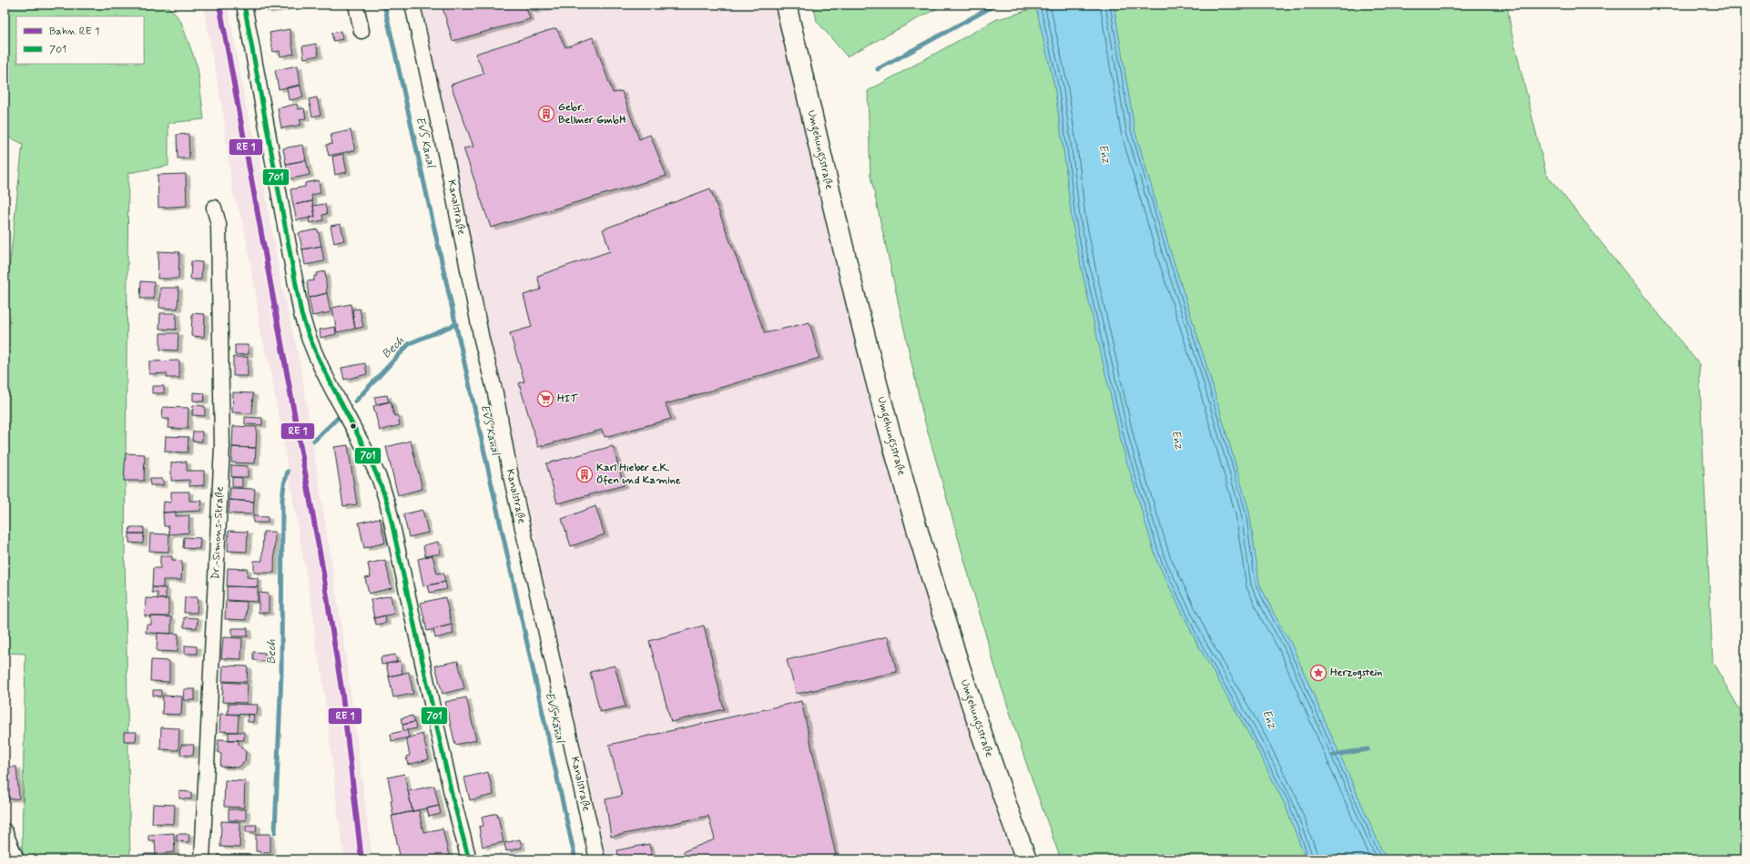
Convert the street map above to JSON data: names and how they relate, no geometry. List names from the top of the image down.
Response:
{
  "streets": {
    "main road": ["Umgehungsstraße"],
    "street": ["Kanalstraße", "Dr.-Simons-Straße"]
  },
  "water": ["EVS Kanal", "Enz", "Bech"],
  "places": {
    "building": ["Gebr. Bellmer GmbH", "Karl Hieber e.K. Öfen und Kamine"],
    "supermarket": ["HIT"],
    "place": ["Herzogstein"]
  },
  "lines": ["transit line 701"],
  "legend": ["Bahn RE 1", "701"]
}
